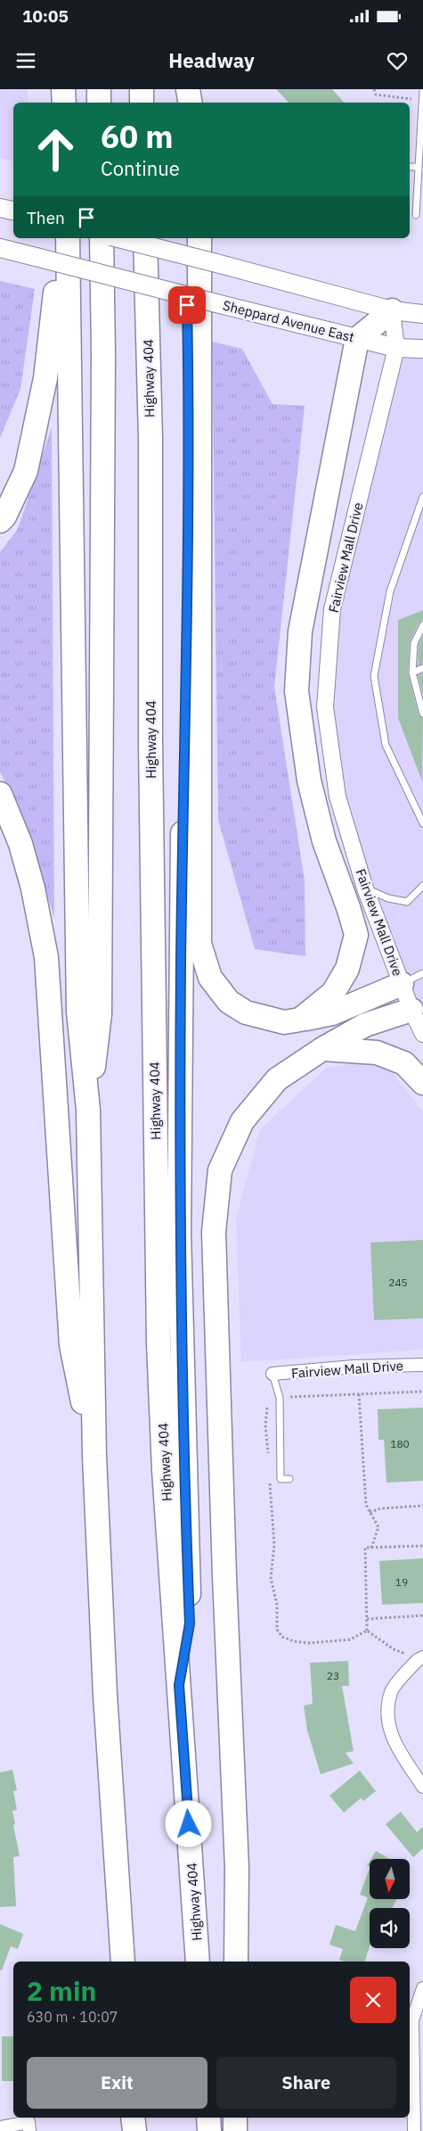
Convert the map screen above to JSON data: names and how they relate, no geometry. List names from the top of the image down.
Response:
{
  "streets": {
    "highway": ["Highway 404"],
    "main road": ["Sheppard Avenue East"],
    "street": ["Fairview Mall Drive"]
  },
  "crossings": [
    ["Sheppard Avenue East", "Fairview Mall Drive"]
  ],
  "house_numbers": [
    "245",
    "180",
    "19",
    "23"
  ],
  "north": "bottom",
  "page": {
    "status": "10:05",
    "header": "Headway",
    "turn": ["60 m", "Continue"],
    "then": "Then",
    "heading": ["2 min", "630 m · 10:07"],
    "buttons": ["Exit", "Share"]
  }
}
